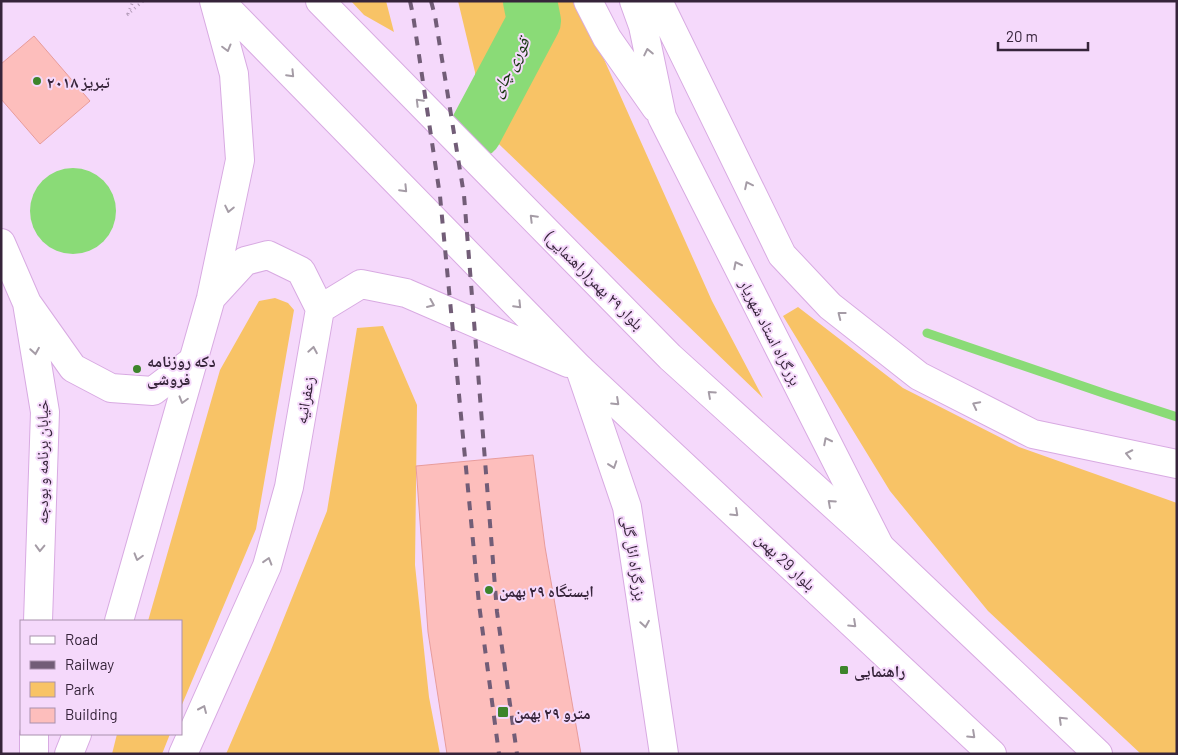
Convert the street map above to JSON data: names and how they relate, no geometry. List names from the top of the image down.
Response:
{
  "streets": {
    "main road": [
      "بلوار ٢٩ بهمن(راهنمایی)",
      "بزرگراه استاد شهریار",
      "زعفرانیه",
      "خیابان برنامه و بودجه",
      "بزرگراه ائل گلی",
      "بلوار 29 بهمن"
    ]
  },
  "crossings": [
    ["بلوار ٢٩ بهمن(راهنمایی)", "بزرگراه استاد شهریار"],
    ["بزرگراه ائل گلی", "بلوار 29 بهمن"]
  ],
  "one_way": ["بزرگراه ائل گلی"],
  "water": ["قوری چای"],
  "places": {
    "other": ["تبریز ۲۰۱۸", "دکه روزنامه فروشی", "ایستگاه ۲۹ بهمن"],
    "transit": ["راهنمایی", "مترو ۲۹ بهمن"]
  },
  "legend": [
    "Road",
    "Railway",
    "Park",
    "Building"
  ],
  "scale_bar": "20 m"
}
